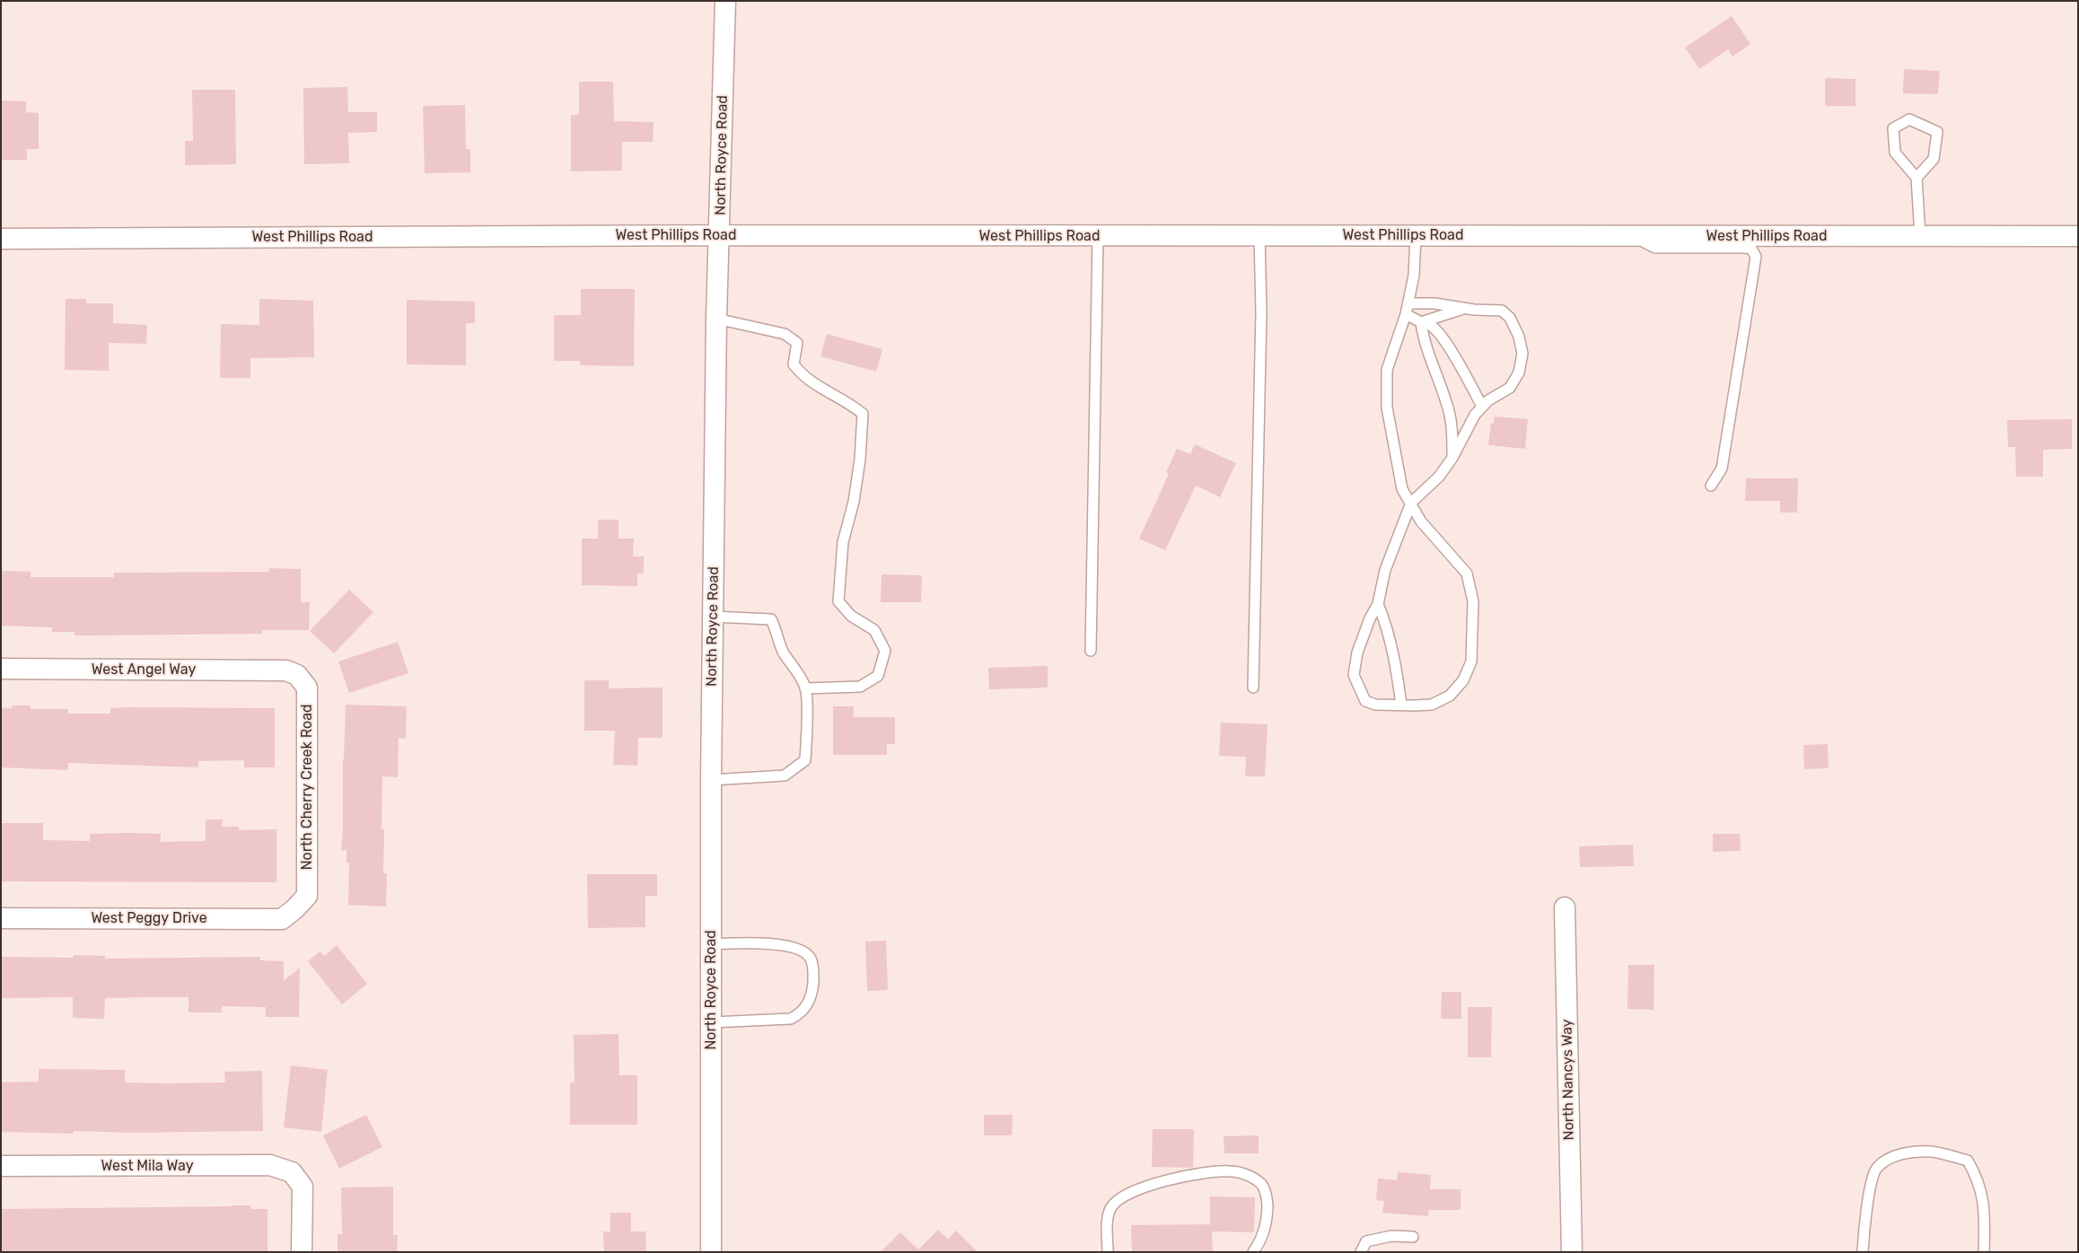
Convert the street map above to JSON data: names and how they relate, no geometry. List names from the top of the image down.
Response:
{
  "streets": {
    "street": [
      "North Royce Road",
      "West Phillips Road",
      "West Angel Way",
      "North Cherry Creek Road",
      "West Peggy Drive",
      "North Nancys Way",
      "West Mila Way"
    ]
  },
  "crossings": [
    ["North Royce Road", "West Phillips Road"],
    ["West Angel Way", "North Cherry Creek Road"],
    ["North Cherry Creek Road", "West Peggy Drive"]
  ]
}
